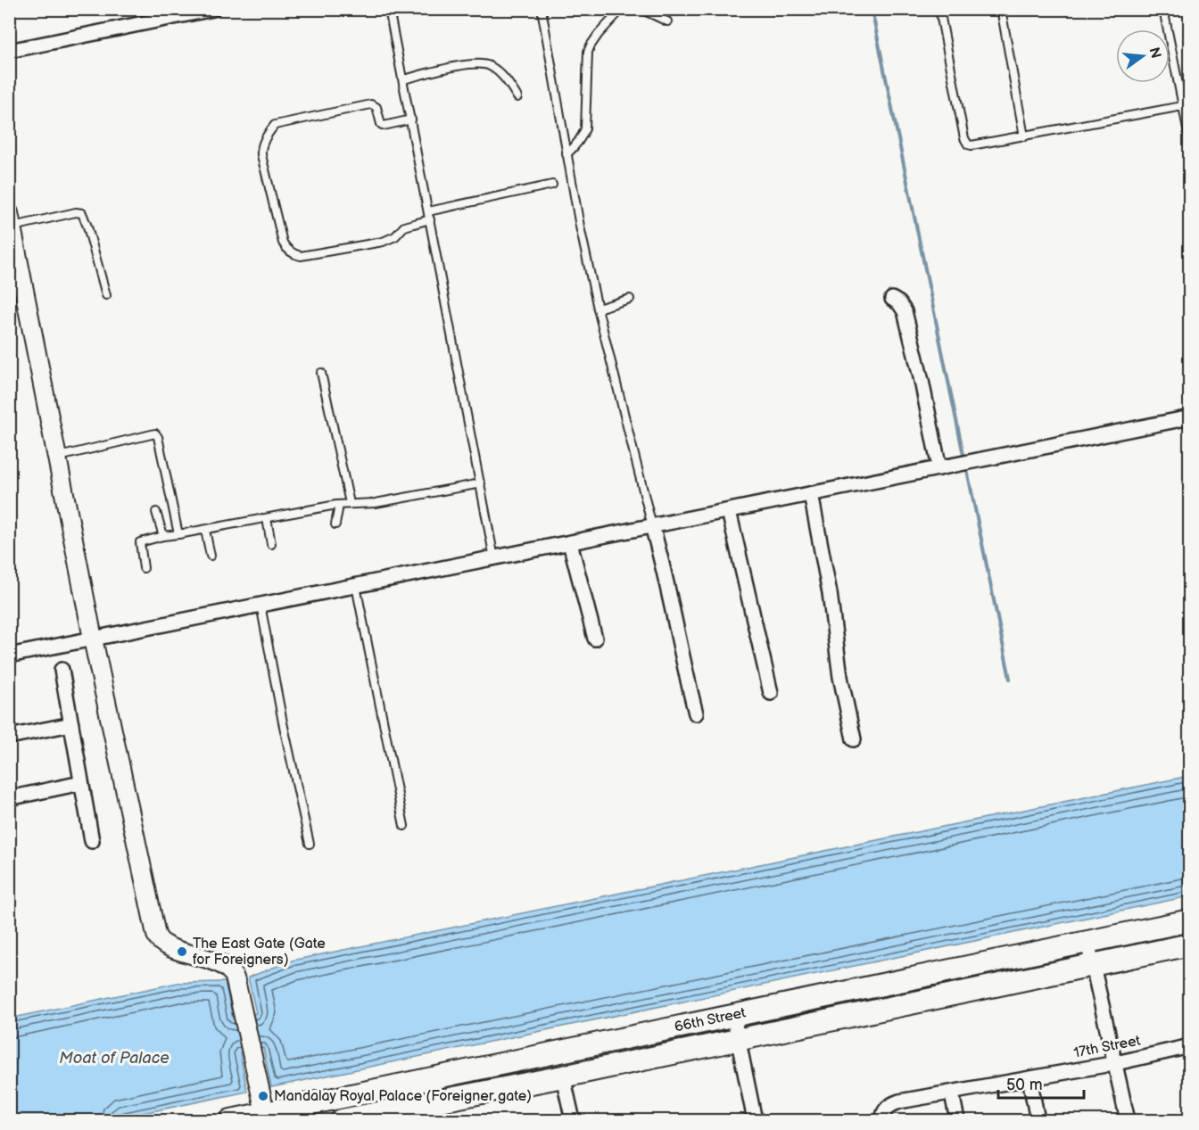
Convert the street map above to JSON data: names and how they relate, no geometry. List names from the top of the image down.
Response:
{
  "streets": {
    "main road": ["66th Street"],
    "street": ["17th Street"]
  },
  "water": ["Moat of Palace"],
  "places": ["The East Gate (Gate for Foreigners)", "Mandalay Royal Palace (Foreigner gate)"],
  "scale_bar": "50 m",
  "north": "right"
}
